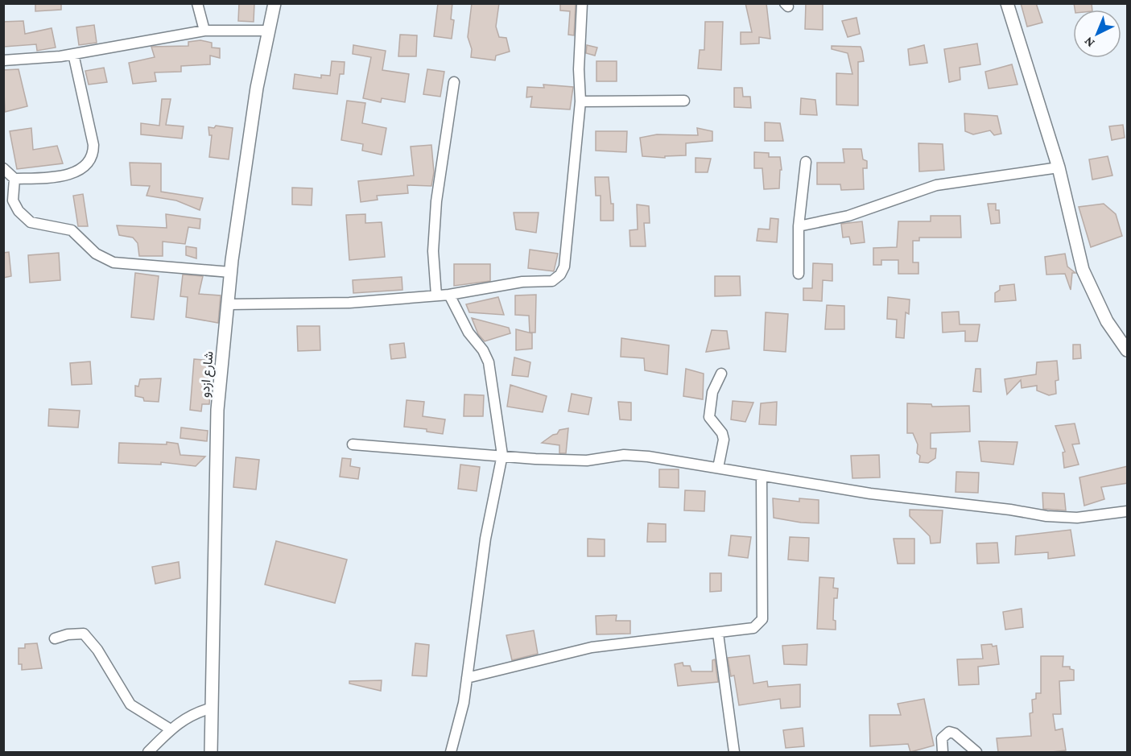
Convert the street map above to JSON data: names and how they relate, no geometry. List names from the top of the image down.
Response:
{
  "streets": {
    "street": ["شارع ازدو"]
  },
  "north": "bottom left"
}
